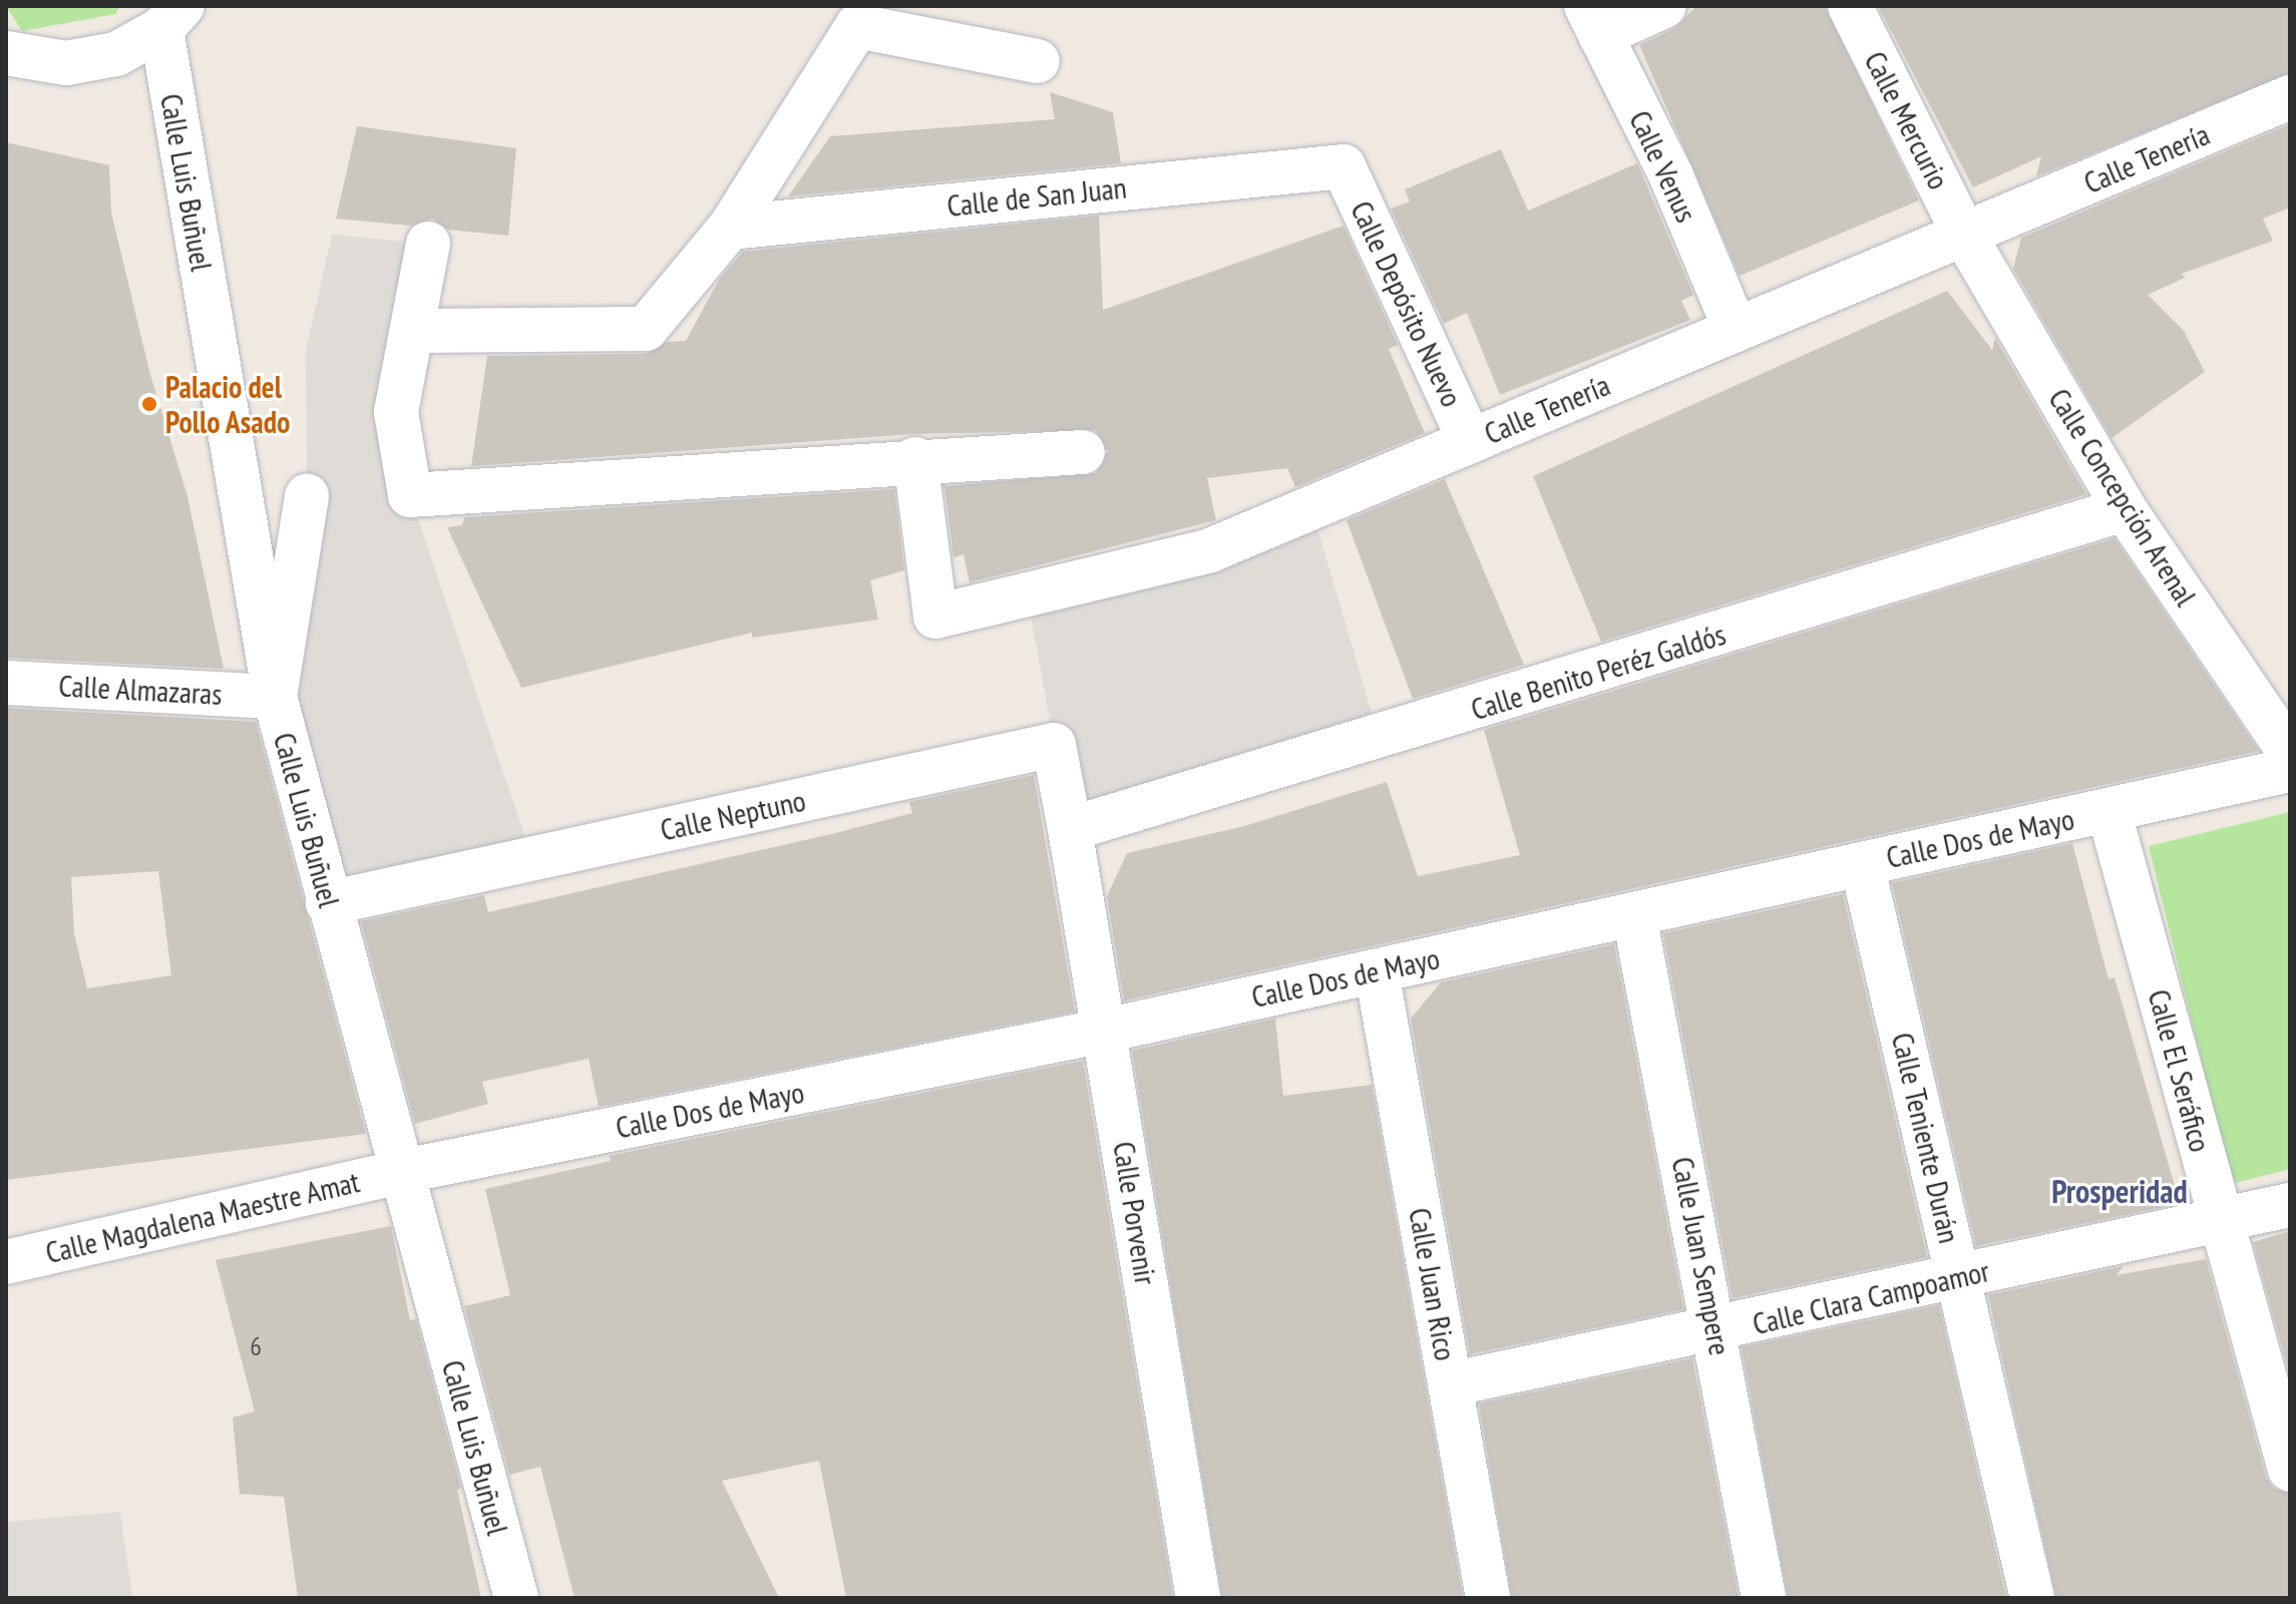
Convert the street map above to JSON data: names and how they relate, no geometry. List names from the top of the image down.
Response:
{
  "streets": {
    "street": [
      "Calle Mercurio",
      "Calle Tenería",
      "Calle Venus",
      "Calle Luis Buñuel",
      "Calle de San Juan",
      "Calle Depósito Nuevo",
      "Calle Concepción Arenal",
      "Calle Benito Peréz Galdós",
      "Calle Almazaras",
      "Calle Neptuno",
      "Calle Dos de Mayo",
      "Calle El Seráfico",
      "Calle Teniente Durán",
      "Calle Porvenir",
      "Calle Magdalena Maestre Amat",
      "Calle Juan Sempere",
      "Calle Juan Rico",
      "Calle Clara Campoamor"
    ]
  },
  "crossings": [
    ["Calle Mercurio", "Calle Tenería"],
    ["Calle Mercurio", "Calle Concepción Arenal"],
    ["Calle Tenería", "Calle Venus"],
    ["Calle Tenería", "Calle Depósito Nuevo"],
    ["Calle Tenería", "Calle Concepción Arenal"],
    ["Calle Luis Buñuel", "Calle Almazaras"],
    ["Calle Luis Buñuel", "Calle Neptuno"],
    ["Calle Luis Buñuel", "Calle Dos de Mayo"],
    ["Calle Luis Buñuel", "Calle Magdalena Maestre Amat"],
    ["Calle de San Juan", "Calle Depósito Nuevo"],
    ["Calle Concepción Arenal", "Calle Benito Peréz Galdós"],
    ["Calle Benito Peréz Galdós", "Calle Neptuno"],
    ["Calle Benito Peréz Galdós", "Calle Porvenir"],
    ["Calle Neptuno", "Calle Porvenir"],
    ["Calle Dos de Mayo", "Calle El Seráfico"],
    ["Calle Dos de Mayo", "Calle Teniente Durán"],
    ["Calle Dos de Mayo", "Calle Porvenir"],
    ["Calle Dos de Mayo", "Calle Magdalena Maestre Amat"],
    ["Calle Dos de Mayo", "Calle Juan Sempere"],
    ["Calle Dos de Mayo", "Calle Juan Rico"],
    ["Calle El Seráfico", "Calle Clara Campoamor"],
    ["Calle Teniente Durán", "Calle Clara Campoamor"],
    ["Calle Juan Sempere", "Calle Clara Campoamor"],
    ["Calle Juan Rico", "Calle Clara Campoamor"]
  ],
  "districts": ["Prosperidad"],
  "places": ["Palacio del Pollo Asado"],
  "house_numbers": ["6"]
}
